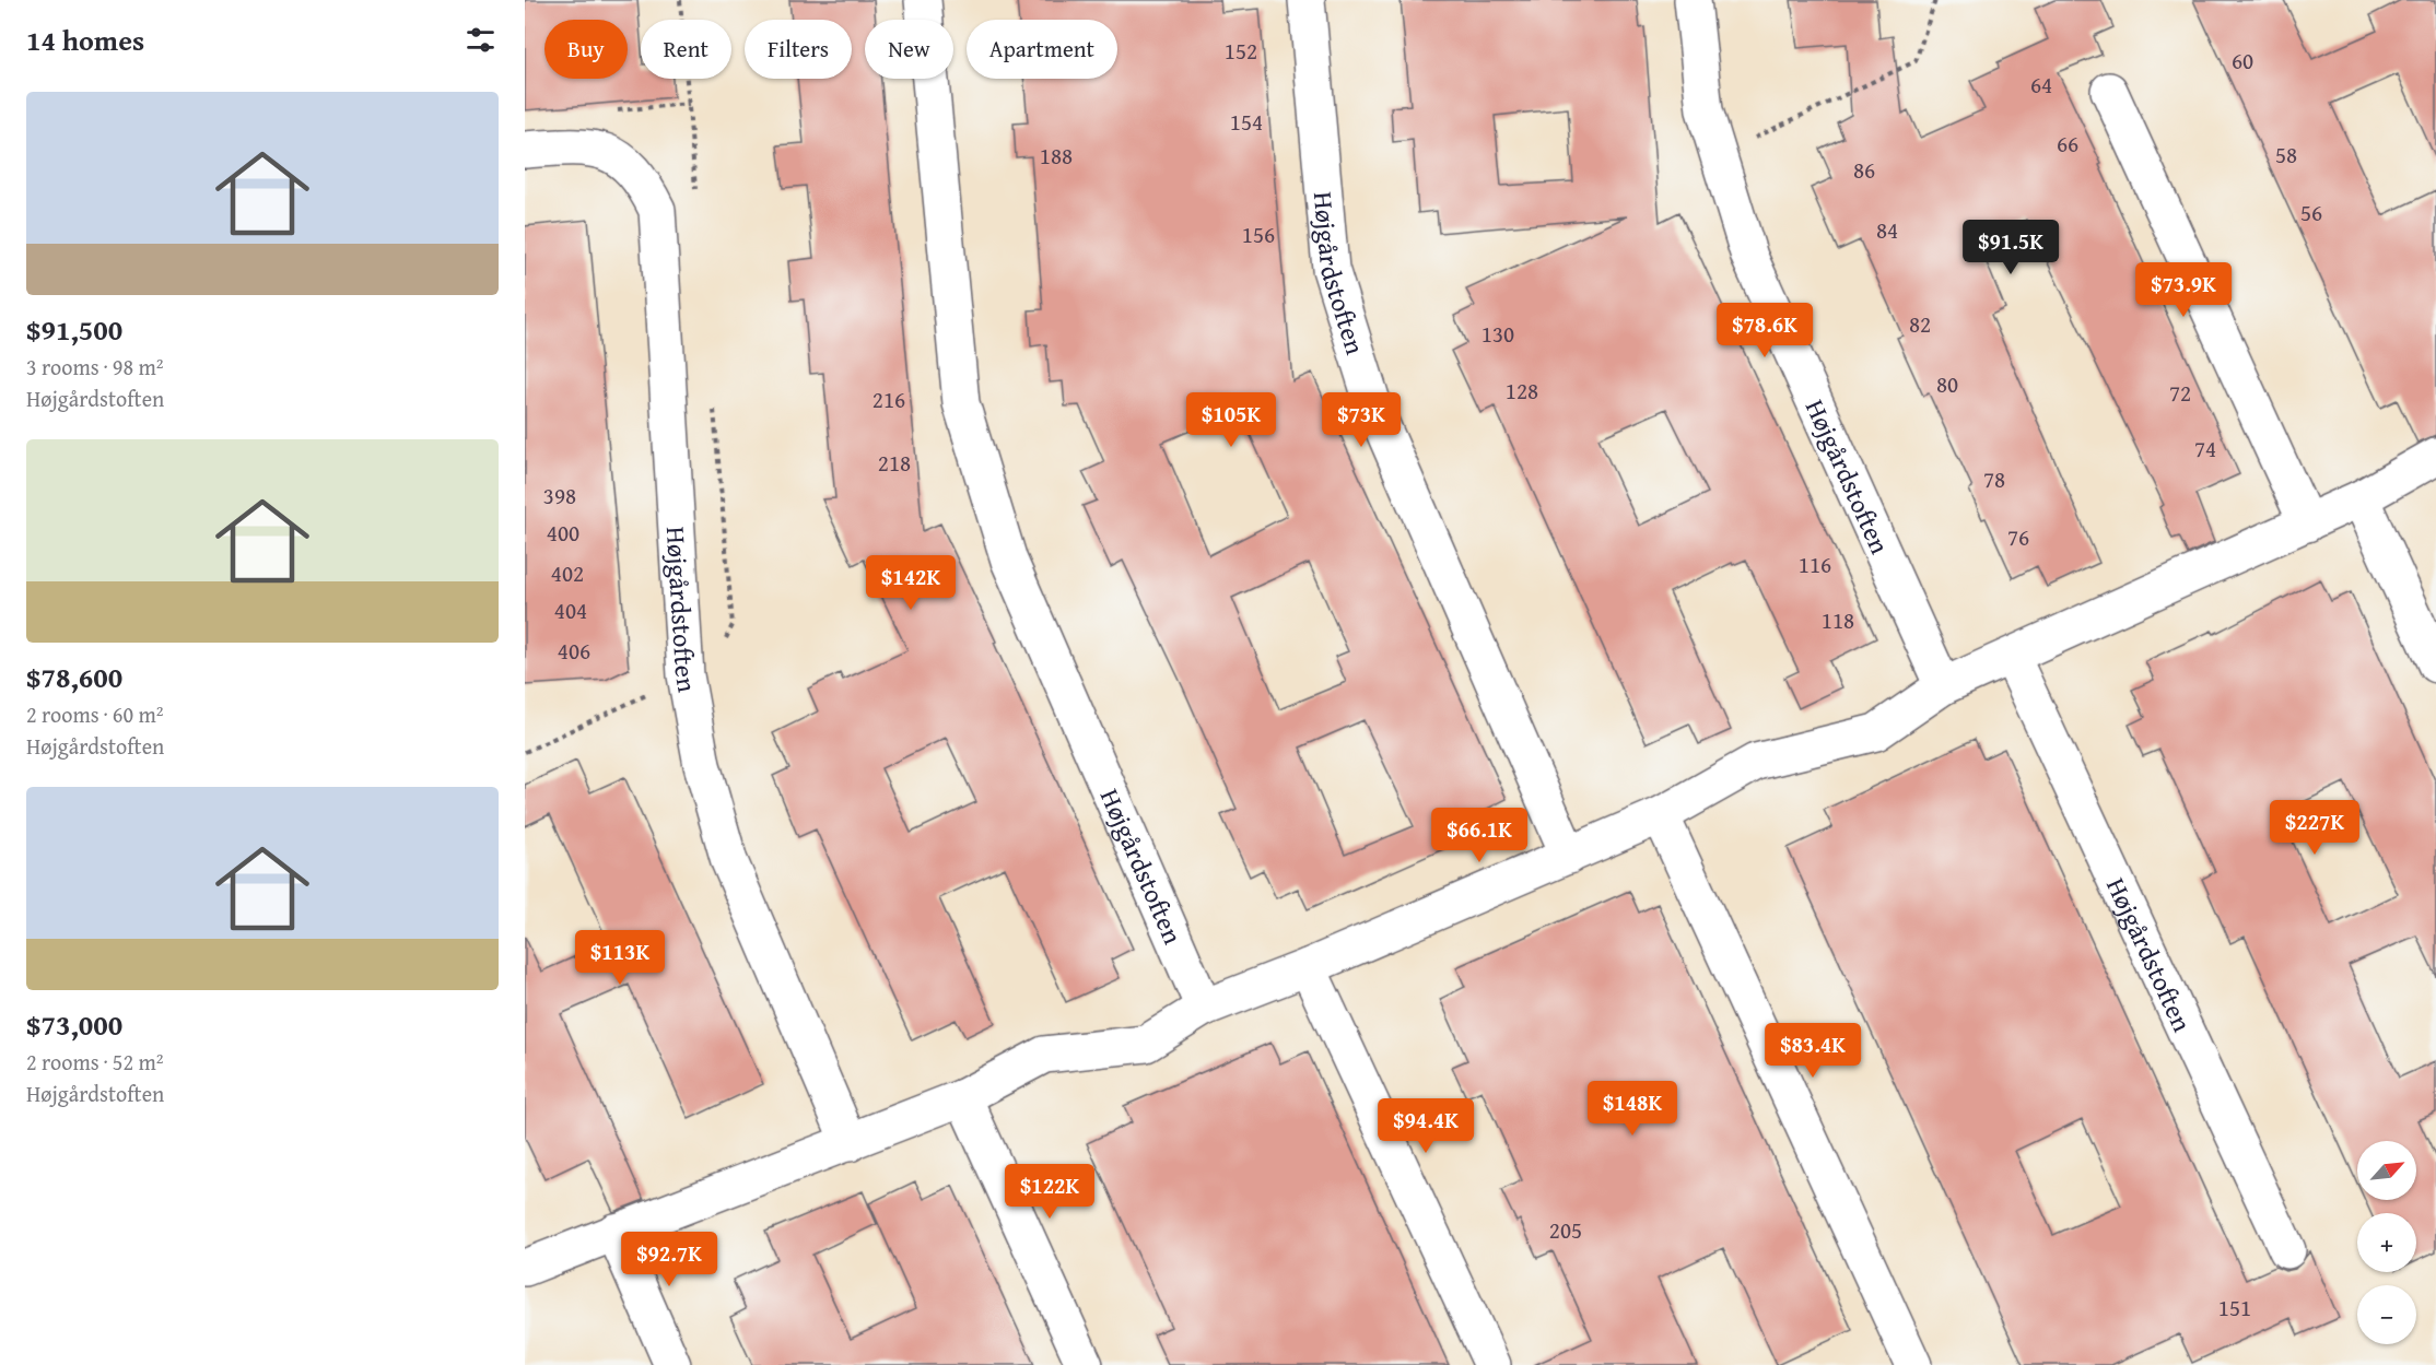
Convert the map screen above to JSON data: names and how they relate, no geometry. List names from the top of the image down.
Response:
{
  "streets": {
    "street": ["Højgårdstoften"]
  },
  "house_numbers": [
    "152",
    "60",
    "64",
    "154",
    "66",
    "58",
    "188",
    "86",
    "56",
    "84",
    "156",
    "82",
    "130",
    "80",
    "128",
    "72",
    "216",
    "74",
    "218",
    "78",
    "398",
    "400",
    "76",
    "116",
    "402",
    "404",
    "118",
    "406",
    "205",
    "151"
  ],
  "north": "top right",
  "page": {
    "heading": "14 homes",
    "chip": [
      "Buy",
      "Rent",
      "Filters",
      "New",
      "Apartment"
    ],
    "list": [
      {
        "name": "$91,500",
        "note": "3 rooms · 98 m² · Højgårdstoften"
      },
      {
        "name": "$78,600",
        "note": "2 rooms · 60 m² · Højgårdstoften"
      },
      {
        "name": "$73,000",
        "note": "2 rooms · 52 m² · Højgårdstoften"
      }
    ],
    "price": [
      "$91.5K",
      "$73.9K",
      "$78.6K",
      "$105K",
      "$73K",
      "$142K",
      "$227K",
      "$66.1K",
      "$113K",
      "$83.4K",
      "$148K",
      "$94.4K",
      "$122K",
      "$92.7K"
    ],
    "map_buttons": ["+", "−"]
  }
}
